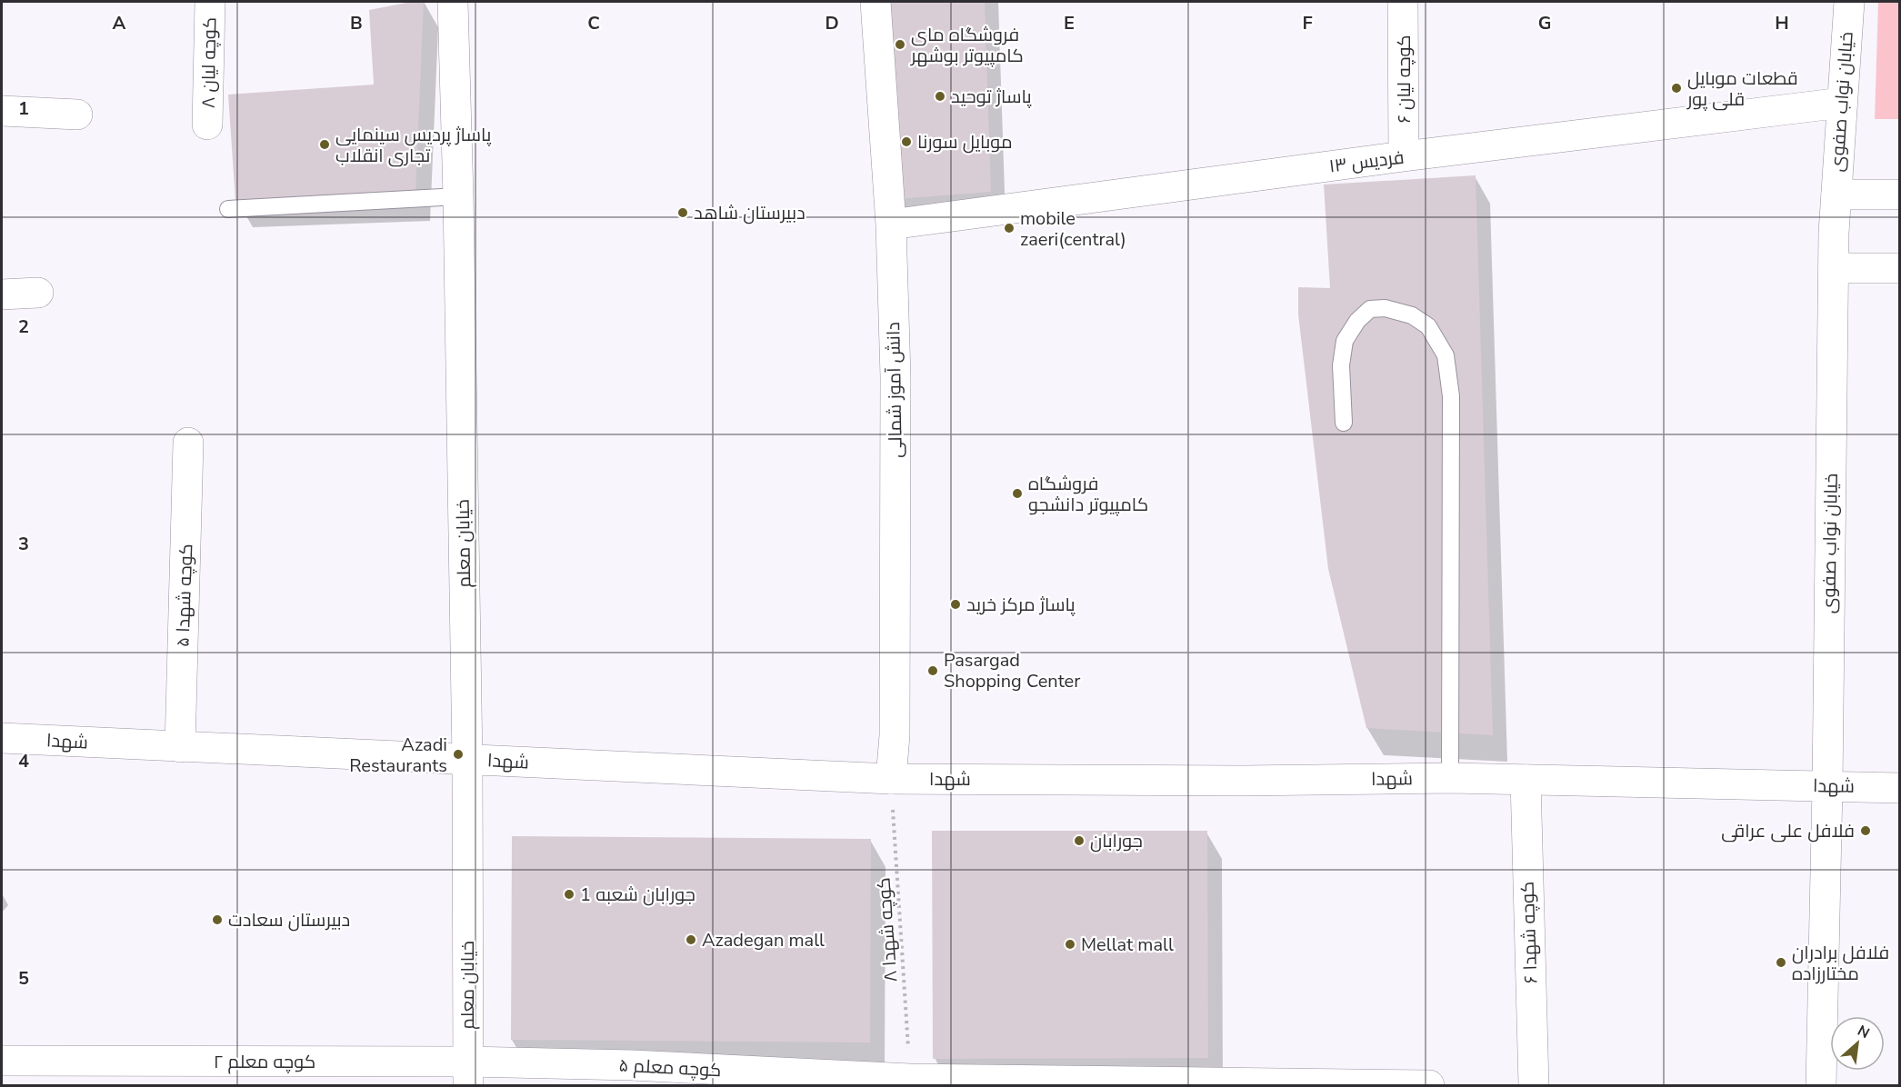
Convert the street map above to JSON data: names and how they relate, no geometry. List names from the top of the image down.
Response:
{
  "streets": {
    "street": [
      "کوچه لیان ۸",
      "کوچه لیان ۶",
      "خیابان نواب صفوی",
      "فردیس ۱۳",
      "دانش آموز شمالی",
      "خیابان معلم",
      "کوچه شهدا ۵",
      "شهدا",
      "کوچه شهدا ۶",
      "کوچه معلم ۲",
      "کوچه معلم ۵"
    ],
    "path": ["کوچه شهدا ۸"]
  },
  "crossings": [
    ["کوچه لیان ۶", "فردیس ۱۳"],
    ["خیابان نواب صفوی", "فردیس ۱۳"],
    ["خیابان نواب صفوی", "شهدا"],
    ["فردیس ۱۳", "دانش آموز شمالی"],
    ["دانش آموز شمالی", "شهدا"],
    ["دانش آموز شمالی", "کوچه شهدا ۸"],
    ["خیابان معلم", "شهدا"],
    ["خیابان معلم", "کوچه معلم ۲"],
    ["خیابان معلم", "کوچه معلم ۵"],
    ["کوچه شهدا ۵", "شهدا"],
    ["شهدا", "کوچه شهدا ۸"],
    ["شهدا", "کوچه شهدا ۶"],
    ["کوچه شهدا ۸", "کوچه معلم ۵"],
    ["کوچه معلم ۲", "کوچه معلم ۵"]
  ],
  "places": [
    "فروشگاه مای کامپیوتر بوشهر",
    "قطعات موبایل قلی پور",
    "پاساژ توحید",
    "موبایل سورنا",
    "پاساژ پردیس سینمایی تجاری انقلاب",
    "دبیرستان شاهد",
    "mobile zaeri(central)",
    "فروشگاه کامپیوتر دانشجو",
    "پاساژ مرکز خرید",
    "Pasargad Shopping Center",
    "Azadi Restaurants",
    "فلافل علی عراقی",
    "جورابان",
    "جورابان شعبه 1",
    "دبیرستان سعادت",
    "Azadegan mall",
    "Mellat mall",
    "فلافل برادران مختارزاده"
  ],
  "north": "top right",
  "grid": {
    "columns": [
      "A",
      "B",
      "C",
      "D",
      "E",
      "F",
      "G",
      "H"
    ],
    "rows": [
      "1",
      "2",
      "3",
      "4",
      "5"
    ]
  }
}
